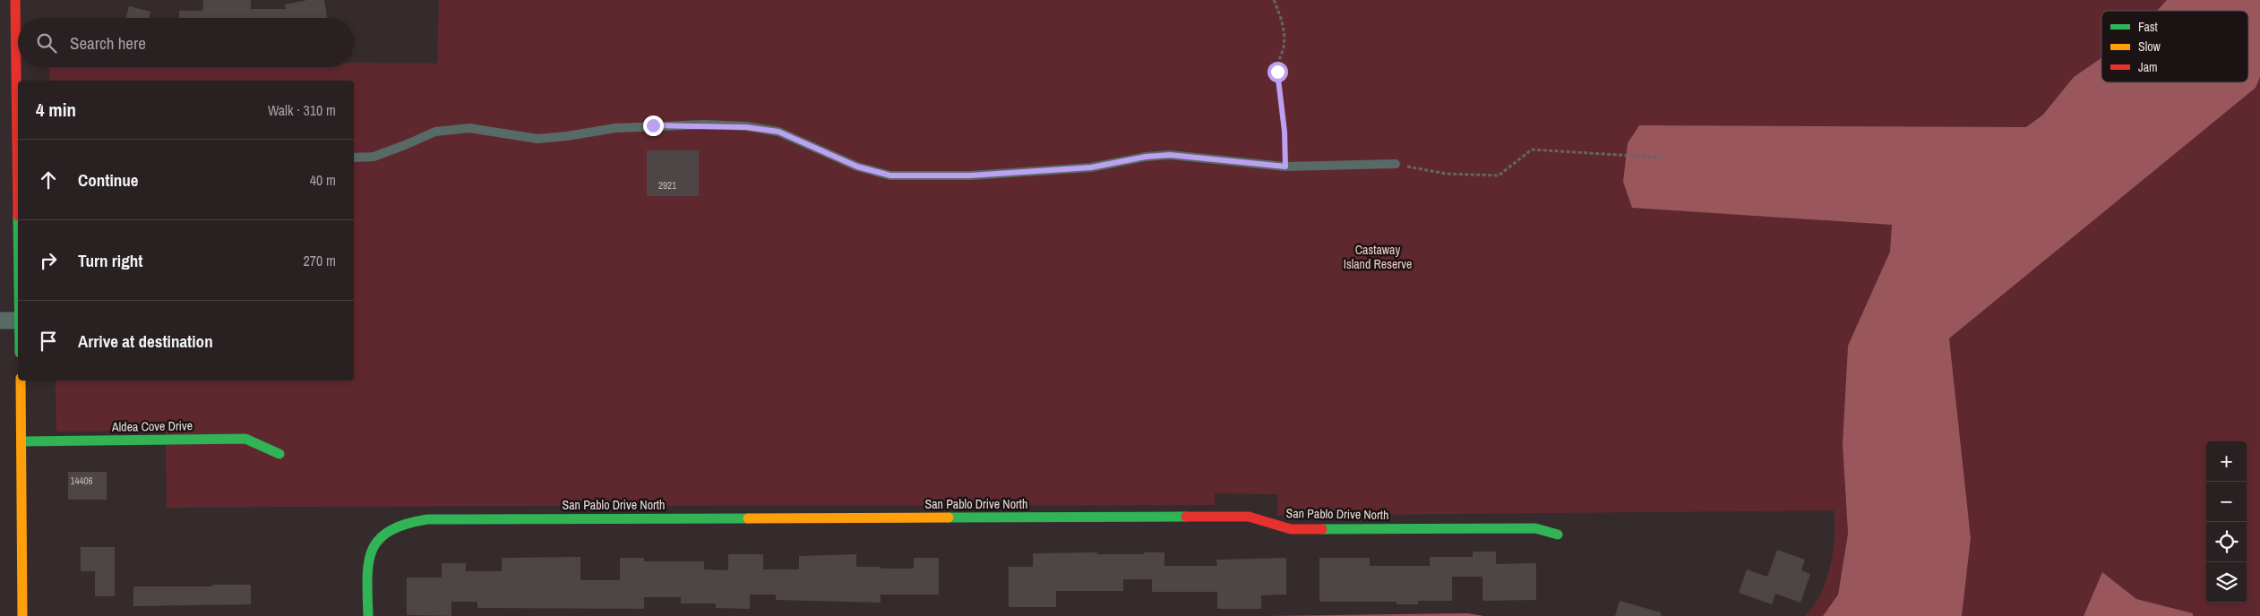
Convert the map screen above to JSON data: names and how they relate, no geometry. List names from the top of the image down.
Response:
{
  "streets": {
    "street": ["Aldea Cove Drive", "San Pablo Drive North"]
  },
  "parks": ["Castaway Island Reserve"],
  "house_numbers": ["2921", "14406"],
  "legend": ["Fast", "Slow", "Jam"],
  "page": {
    "search": "Search here",
    "heading": ["4 min", "Walk · 310 m"],
    "list": [
      ["Continue", "40 m"],
      ["Turn right", "270 m"],
      "Arrive at destination"
    ],
    "map_buttons": ["+", "−"]
  }
}
